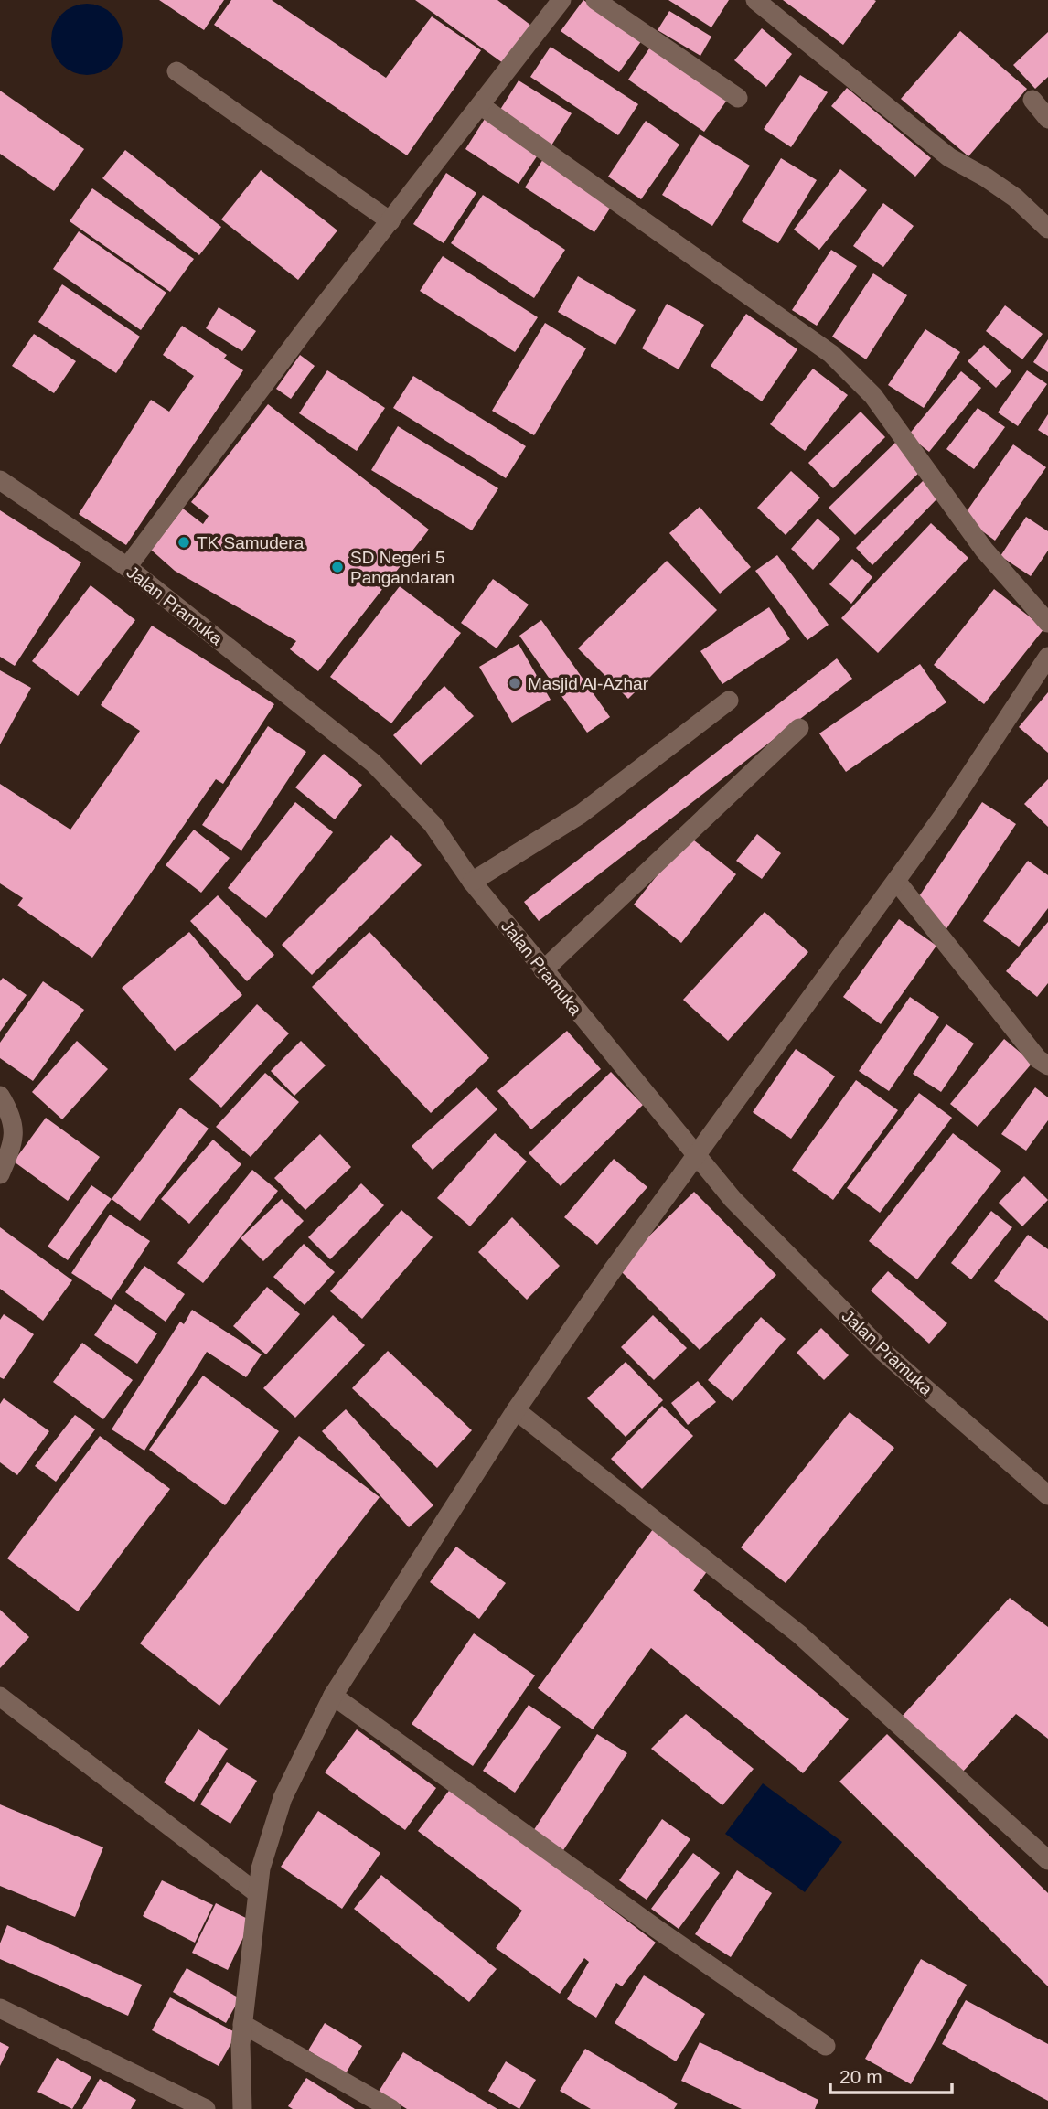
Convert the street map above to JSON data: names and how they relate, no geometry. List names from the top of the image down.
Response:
{
  "streets": {
    "street": ["Jalan Pramuka"]
  },
  "places": ["TK Samudera", "SD Negeri 5 Pangandaran", "Masjid Al-Azhar"],
  "scale_bar": "20 m"
}
